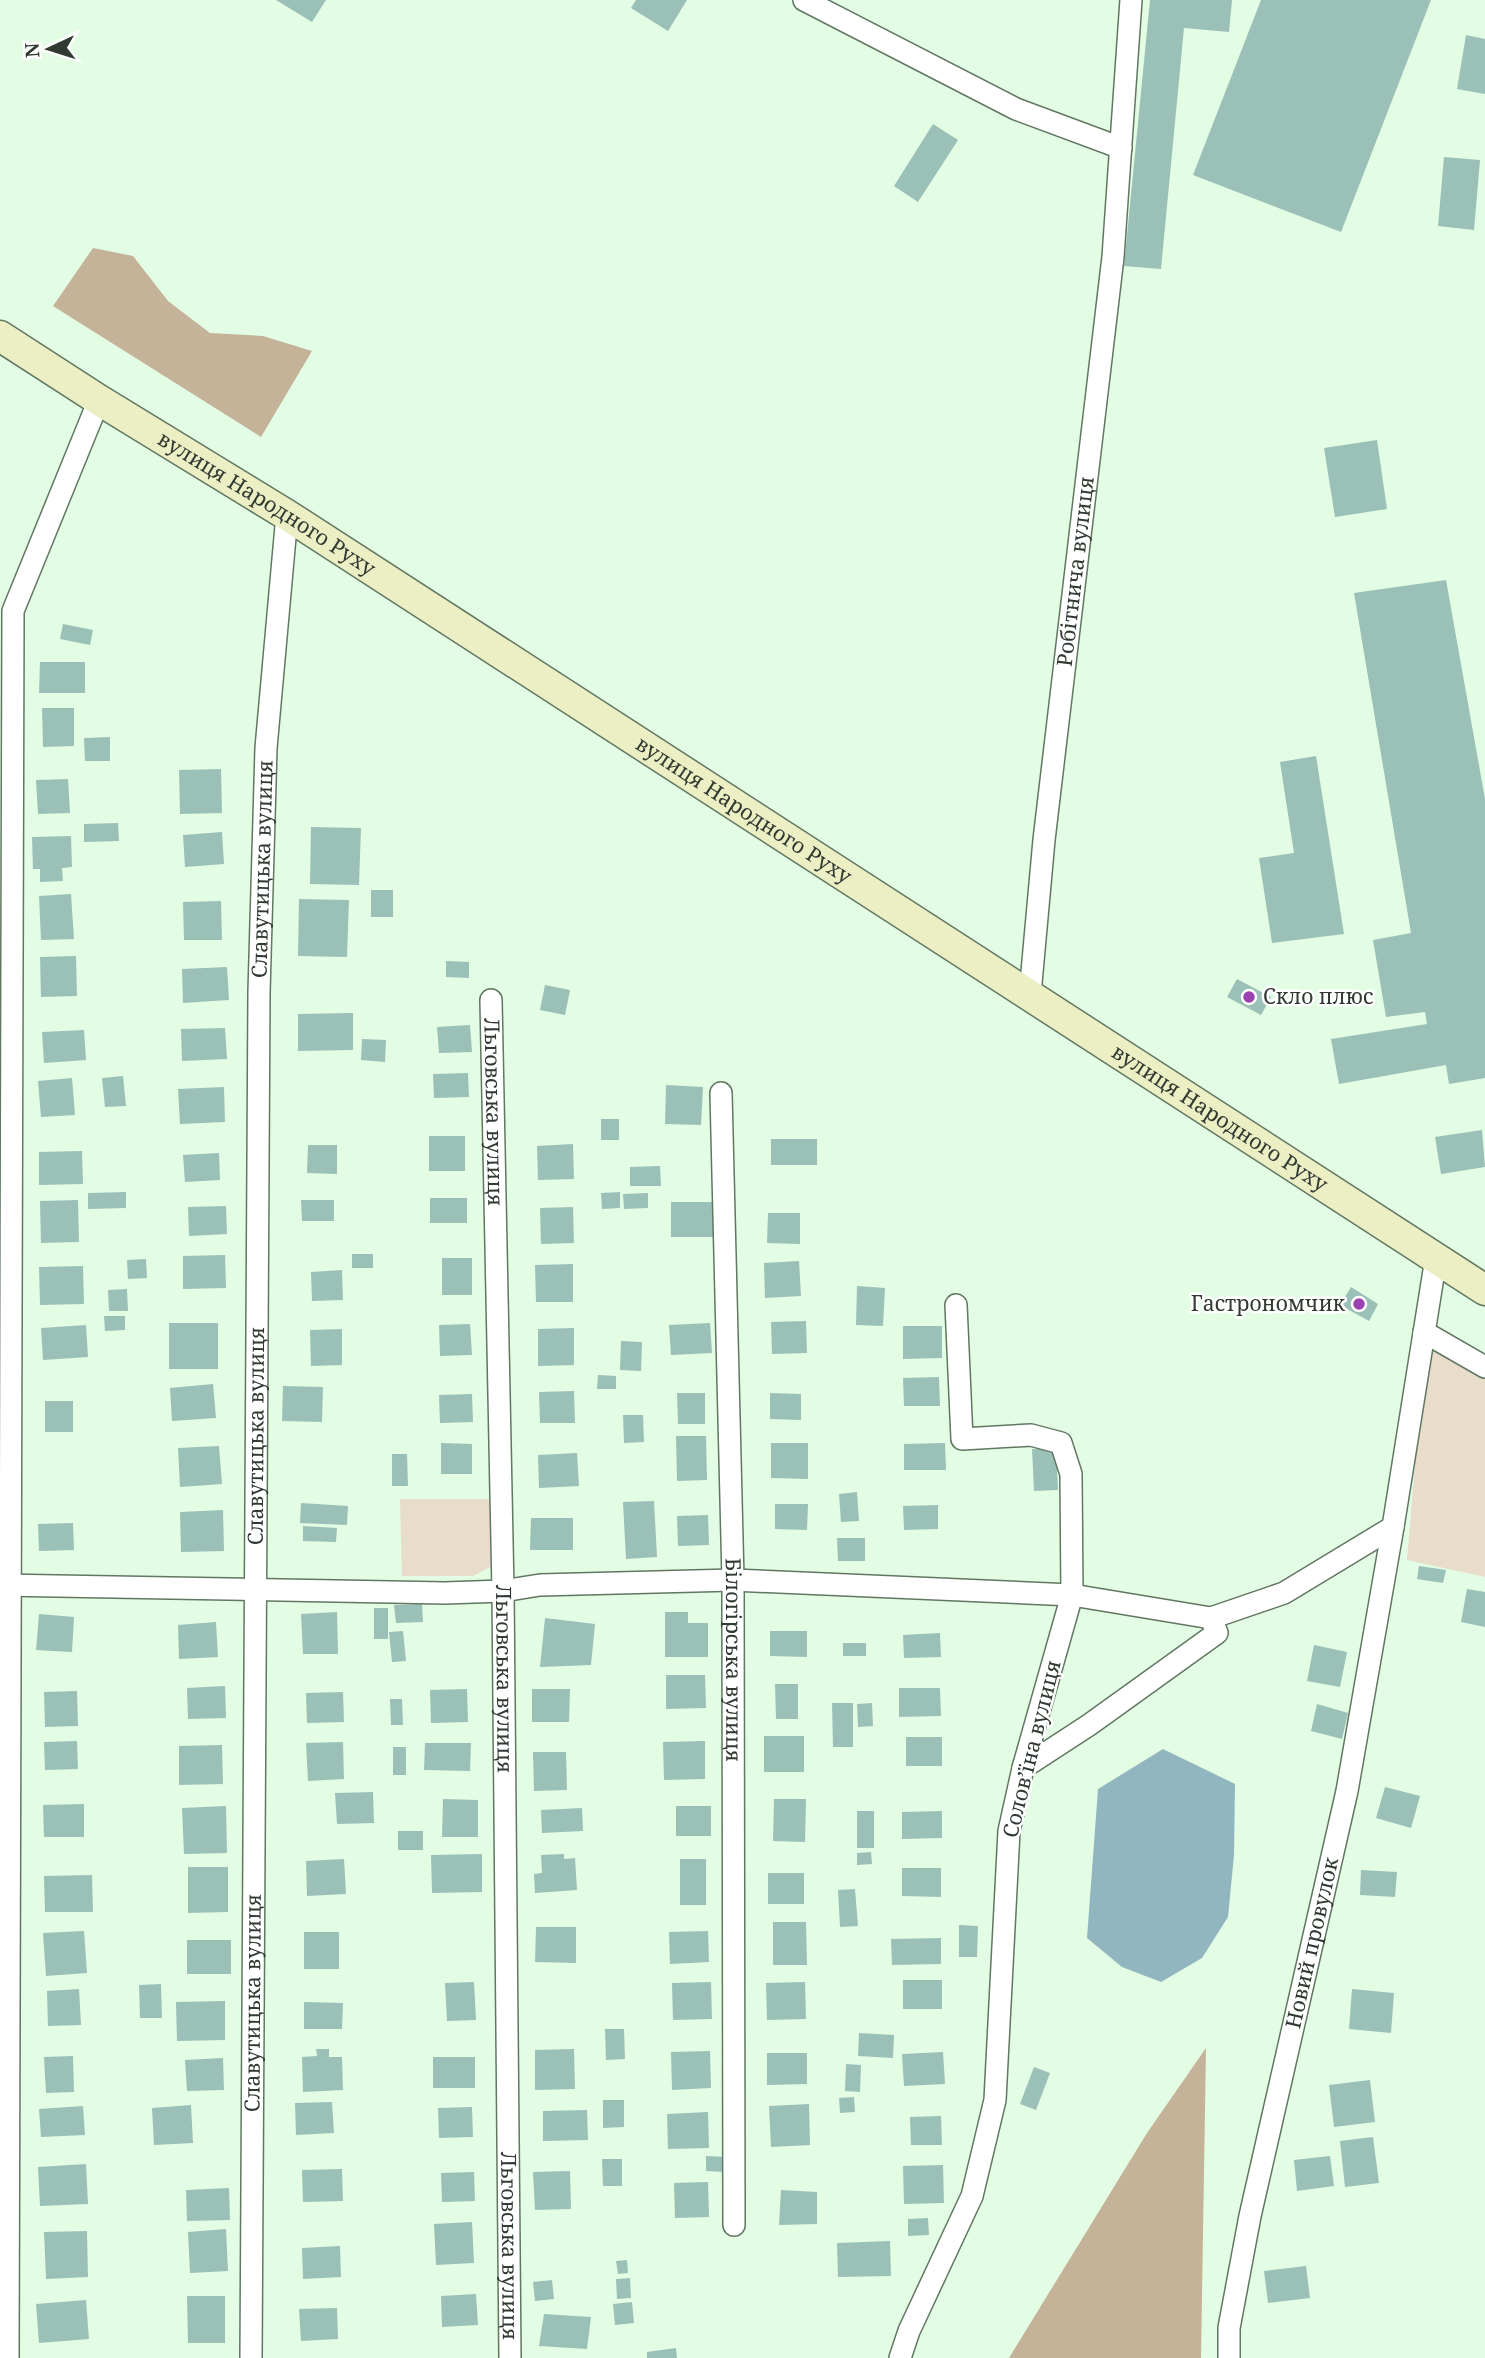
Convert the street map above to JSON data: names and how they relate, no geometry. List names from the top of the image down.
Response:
{
  "streets": {
    "main road": ["вулиця Народного Руху"],
    "street": [
      "Робітнича вулиця",
      "Славутицька вулиця",
      "Льговська вулиця",
      "Білогірська вулиця",
      "Соловʼїна вулиця",
      "Новий провулок"
    ]
  },
  "crossings": [
    ["вулиця Народного Руху", "Робітнича вулиця"],
    ["вулиця Народного Руху", "Славутицька вулиця"],
    ["вулиця Народного Руху", "Новий провулок"]
  ],
  "places": ["Скло плюс", "Гастрономчик"],
  "north": "left"
}
